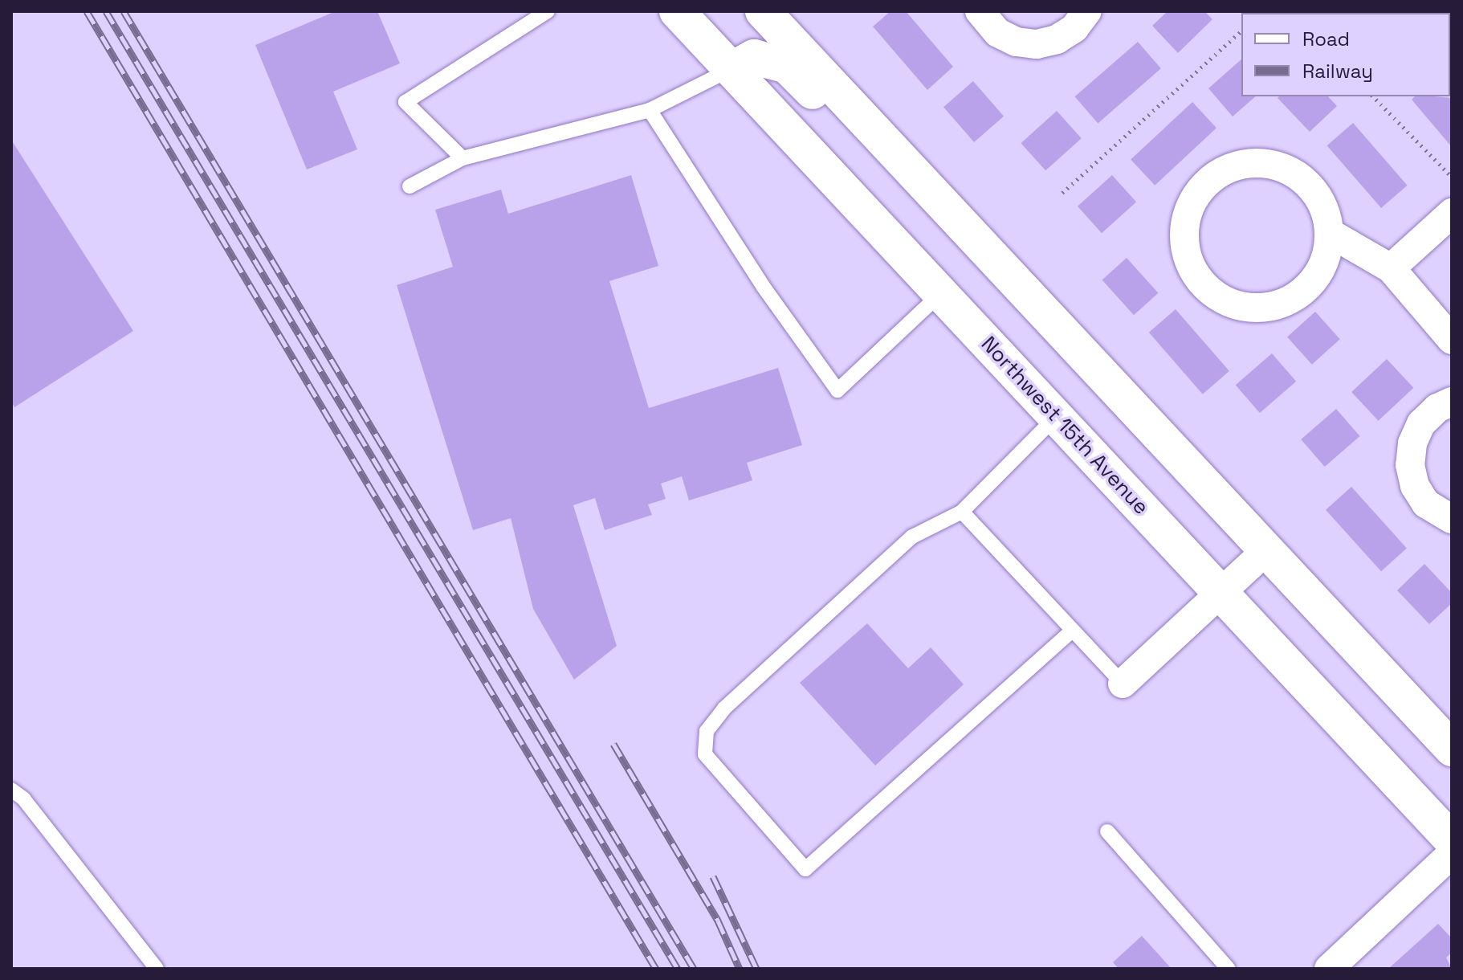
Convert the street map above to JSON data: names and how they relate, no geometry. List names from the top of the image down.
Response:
{
  "streets": {
    "street": ["Northwest 15th Avenue"]
  },
  "legend": ["Road", "Railway"]
}
